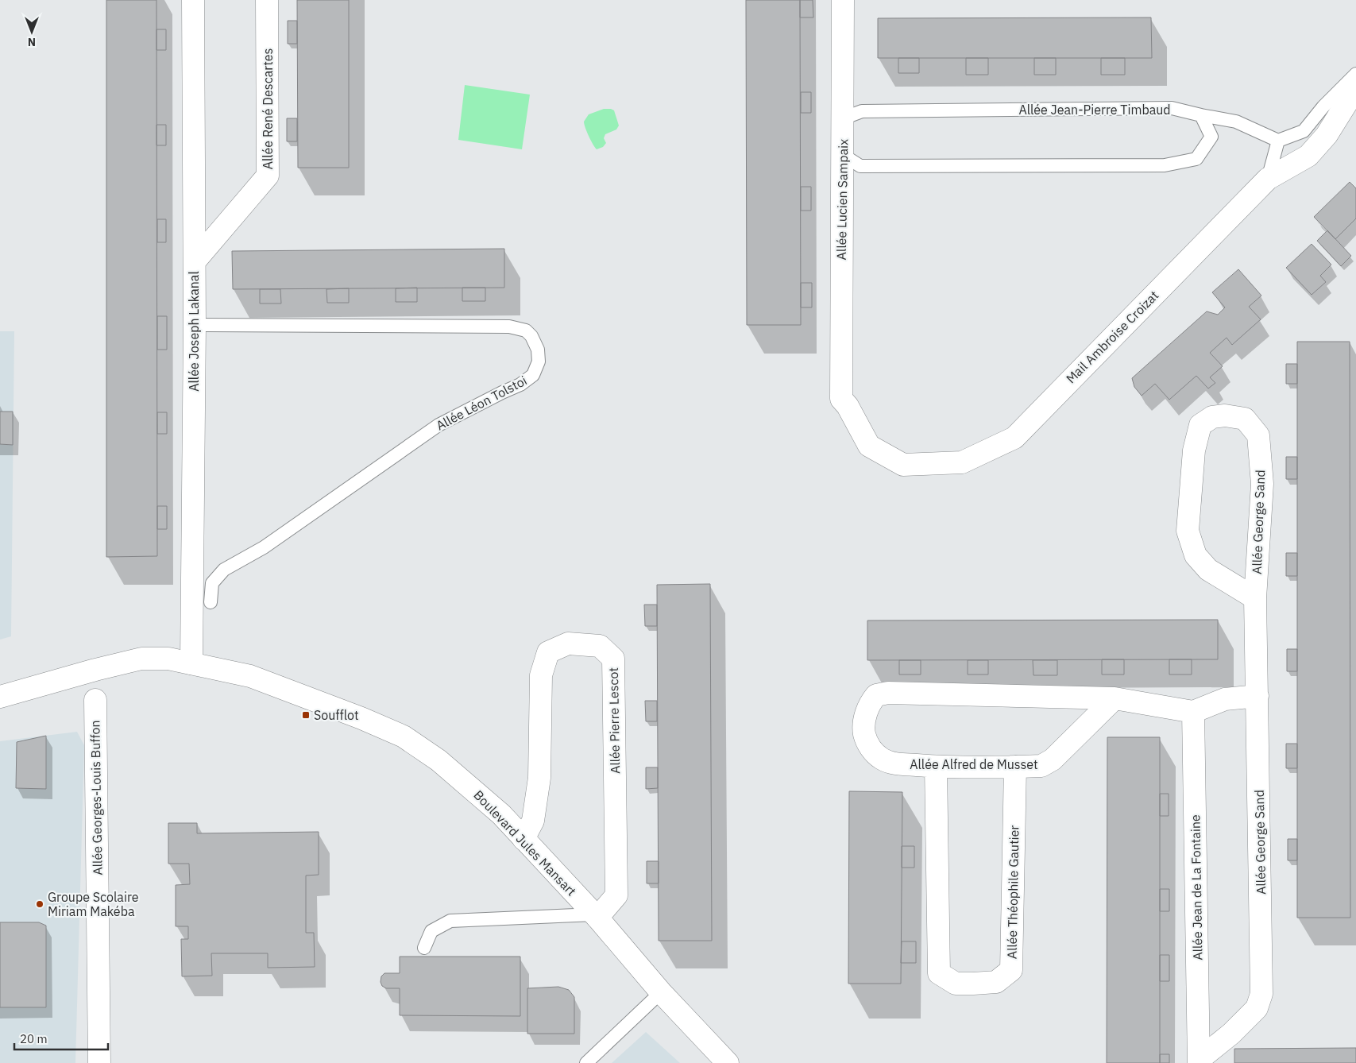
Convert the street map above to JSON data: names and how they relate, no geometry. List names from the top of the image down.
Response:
{
  "streets": {
    "street": [
      "Allée René Descartes",
      "Allée Lucien Sampaix",
      "Allée Joseph Lakanal",
      "Mail Ambroise Croizat",
      "Allée George Sand",
      "Allée Pierre Lescot",
      "Allée Alfred de Musset",
      "Allée Georges-Louis Buffon",
      "Boulevard Jules Mansart",
      "Allée Jean de La Fontaine",
      "Allée Théophile Gautier"
    ],
    "lane": ["Allée Jean-Pierre Timbaud", "Allée Léon Tolstoi"]
  },
  "crossings": [
    ["Allée René Descartes", "Allée Joseph Lakanal"],
    ["Allée Jean-Pierre Timbaud", "Allée Lucien Sampaix"],
    ["Allée Lucien Sampaix", "Mail Ambroise Croizat"],
    ["Allée Joseph Lakanal", "Allée Léon Tolstoi"],
    ["Allée Joseph Lakanal", "Boulevard Jules Mansart"],
    ["Allée George Sand", "Allée Jean de La Fontaine"],
    ["Allée Pierre Lescot", "Boulevard Jules Mansart"],
    ["Allée Alfred de Musset", "Allée Jean de La Fontaine"],
    ["Allée Alfred de Musset", "Allée Théophile Gautier"]
  ],
  "places": {
    "transit": ["Soufflot"],
    "other": ["Groupe Scolaire Miriam Makéba"]
  },
  "scale_bar": "20 m",
  "north": "bottom"
}
